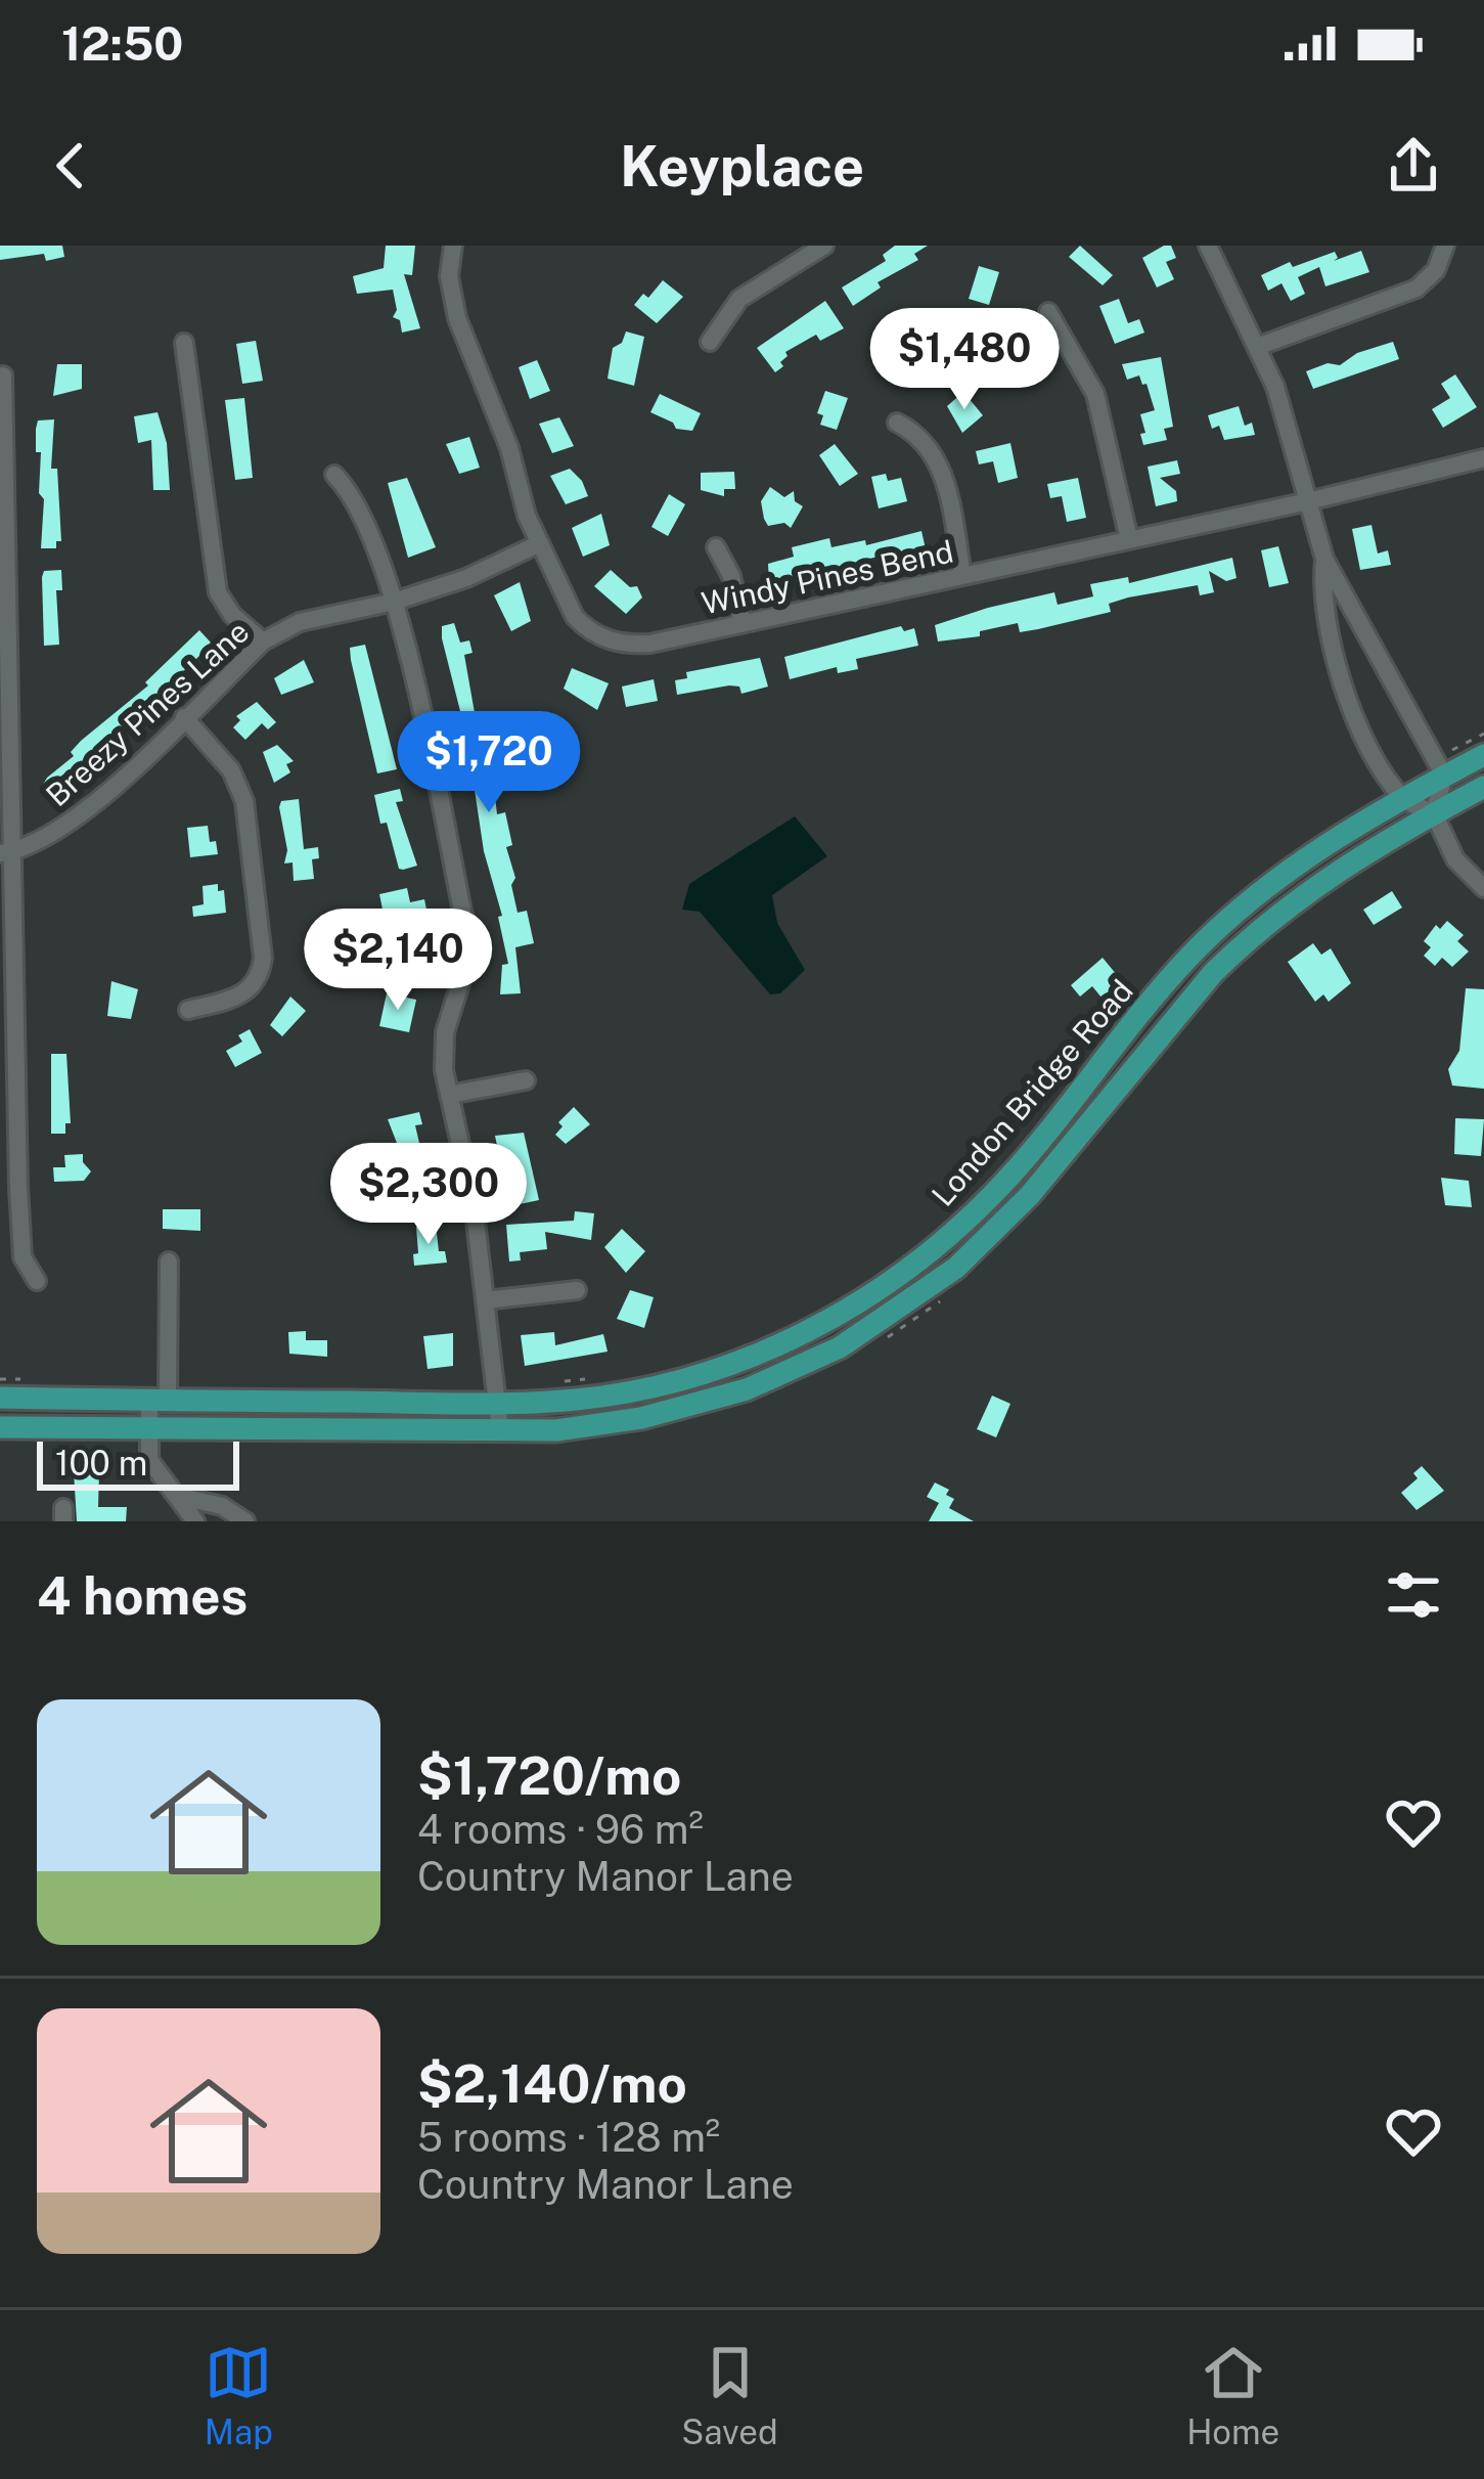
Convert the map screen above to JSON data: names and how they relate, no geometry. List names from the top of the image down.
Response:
{
  "streets": {
    "main road": ["London Bridge Road"],
    "street": ["Windy Pines Bend", "Breezy Pines Lane"]
  },
  "crossings": [
    ["Windy Pines Bend", "Breezy Pines Lane"]
  ],
  "scale_bar": "100 m",
  "page": {
    "status": "12:50",
    "header": "Keyplace",
    "price": [
      "$1,480",
      "$1,720",
      "$2,140",
      "$2,300"
    ],
    "scale": "100 m",
    "heading": "4 homes",
    "list": [
      {
        "name": "$1,720/mo",
        "note": "4 rooms · 96 m² · Country Manor Lane"
      },
      {
        "name": "$2,140/mo",
        "note": "5 rooms · 128 m² · Country Manor Lane"
      }
    ],
    "tabs": ["Map", "Saved", "Home"]
  }
}
